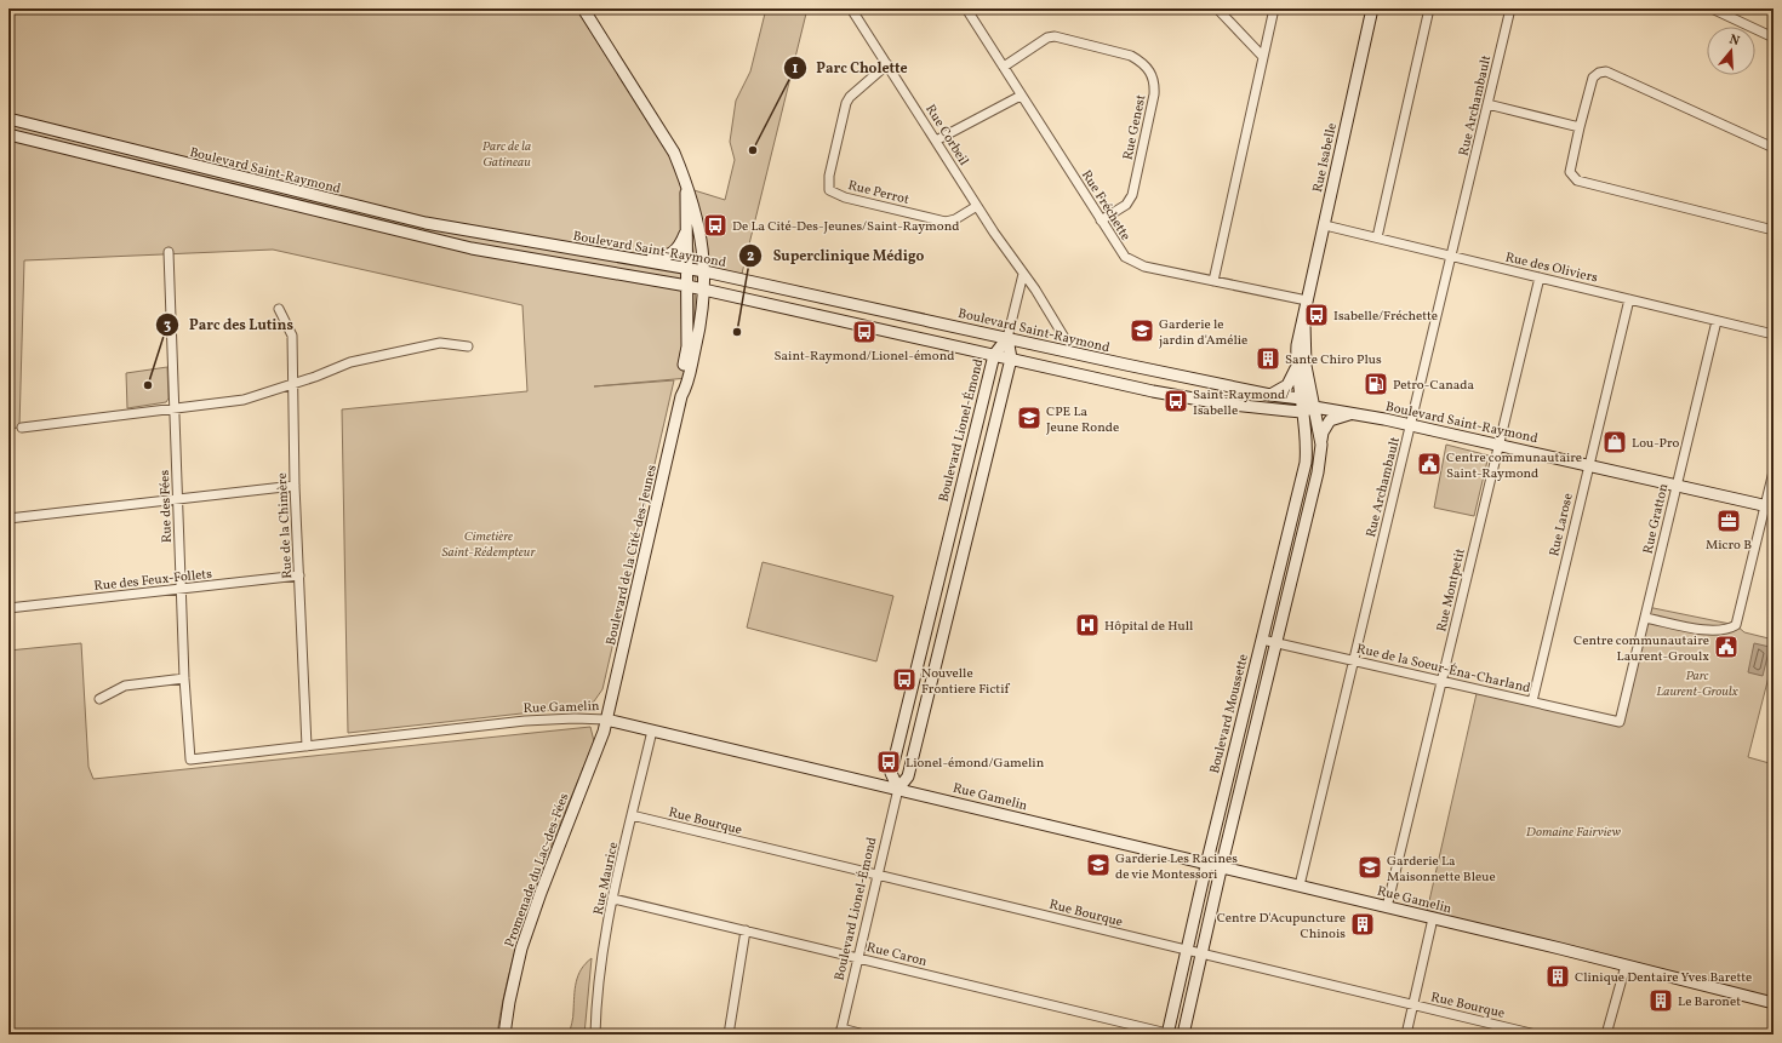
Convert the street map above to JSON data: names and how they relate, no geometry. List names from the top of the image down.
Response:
{
  "streets": {
    "street": [
      "Rue Archambault",
      "Rue Genest",
      "Rue Corbeil",
      "Rue Isabelle",
      "Boulevard Saint-Raymond",
      "Rue Perrot",
      "Rue Fréchette",
      "Rue des Oliviers",
      "Boulevard Lionel-Émond",
      "Rue des Fées",
      "Rue Gratton",
      "Rue Larose",
      "Rue de la Chimère",
      "Boulevard de la Cité-des-Jeunes",
      "Rue des Feux-Follets",
      "Rue Montpetit",
      "Rue de la Soeur-Éna-Charland",
      "Rue Gamelin",
      "Boulevard Moussette",
      "Rue Bourque",
      "Promenade du Lac-des-Fées",
      "Rue Maurice",
      "Rue Caron"
    ]
  },
  "crossings": [
    ["Rue Archambault", "Boulevard Saint-Raymond"],
    ["Rue Archambault", "Rue des Oliviers"],
    ["Rue Archambault", "Rue de la Soeur-Éna-Charland"],
    ["Rue Archambault", "Rue Gamelin"],
    ["Rue Genest", "Rue Fréchette"],
    ["Rue Corbeil", "Rue Perrot"],
    ["Rue Isabelle", "Boulevard Saint-Raymond"],
    ["Rue Isabelle", "Rue Fréchette"],
    ["Rue Isabelle", "Rue des Oliviers"],
    ["Rue Isabelle", "Boulevard Moussette"],
    ["Boulevard Saint-Raymond", "Boulevard Lionel-Émond"],
    ["Boulevard Saint-Raymond", "Rue Gratton"],
    ["Boulevard Saint-Raymond", "Rue Larose"],
    ["Boulevard Saint-Raymond", "Boulevard de la Cité-des-Jeunes"],
    ["Boulevard Saint-Raymond", "Rue Montpetit"],
    ["Boulevard Saint-Raymond", "Boulevard Moussette"],
    ["Rue des Oliviers", "Rue Gratton"],
    ["Rue des Oliviers", "Rue Larose"],
    ["Rue des Oliviers", "Rue Montpetit"],
    ["Boulevard Lionel-Émond", "Rue Gamelin"],
    ["Boulevard Lionel-Émond", "Rue Bourque"],
    ["Boulevard Lionel-Émond", "Rue Caron"],
    ["Rue des Fées", "Rue des Feux-Follets"],
    ["Rue des Fées", "Rue Gamelin"],
    ["Rue Gratton", "Rue de la Soeur-Éna-Charland"],
    ["Rue Larose", "Rue de la Soeur-Éna-Charland"],
    ["Rue de la Chimère", "Rue des Feux-Follets"],
    ["Rue de la Chimère", "Rue Gamelin"],
    ["Boulevard de la Cité-des-Jeunes", "Rue Gamelin"],
    ["Boulevard de la Cité-des-Jeunes", "Promenade du Lac-des-Fées"],
    ["Rue Montpetit", "Rue de la Soeur-Éna-Charland"],
    ["Rue Montpetit", "Rue Gamelin"],
    ["Rue de la Soeur-Éna-Charland", "Boulevard Moussette"],
    ["Rue Gamelin", "Boulevard Moussette"],
    ["Rue Gamelin", "Promenade du Lac-des-Fées"],
    ["Rue Gamelin", "Rue Maurice"],
    ["Boulevard Moussette", "Rue Bourque"],
    ["Boulevard Moussette", "Rue Caron"],
    ["Rue Bourque", "Rue Maurice"],
    ["Rue Maurice", "Rue Caron"]
  ],
  "parks": [
    "Parc de la Gatineau",
    "Cimetière Saint-Rédempteur",
    "Parc Laurent-Groulx",
    "Domaine Fairview"
  ],
  "places": {
    "other": ["Parc Cholette", "Superclinique Médigo", "Parc des Lutins"],
    "bus stop": [
      "De La Cité-Des-Jeunes/Saint-Raymond",
      "Isabelle/Fréchette",
      "Saint-Raymond/Lionel-émond",
      "Saint-Raymond/ Isabelle",
      "Nouvelle Frontiere Fictif",
      "Lionel-émond/Gamelin"
    ],
    "school or university": [
      "Garderie le jardin d'Amélie",
      "CPE La Jeune Ronde",
      "Garderie Les Racines de vie Montessori",
      "Garderie La Maisonnette Bleue"
    ],
    "building": [
      "Sante Chiro Plus",
      "Centre D'Acupuncture Chinois",
      "Clinique Dentaire Yves Barette",
      "Le Baronet"
    ],
    "fuel station": ["Petro-Canada"],
    "shop": ["Lou-Pro"],
    "public building": ["Centre communautaire Saint-Raymond", "Centre communautaire Laurent-Groulx"],
    "office": ["Micro B"],
    "hospital": ["Hôpital de Hull"]
  },
  "north": "top"
}
